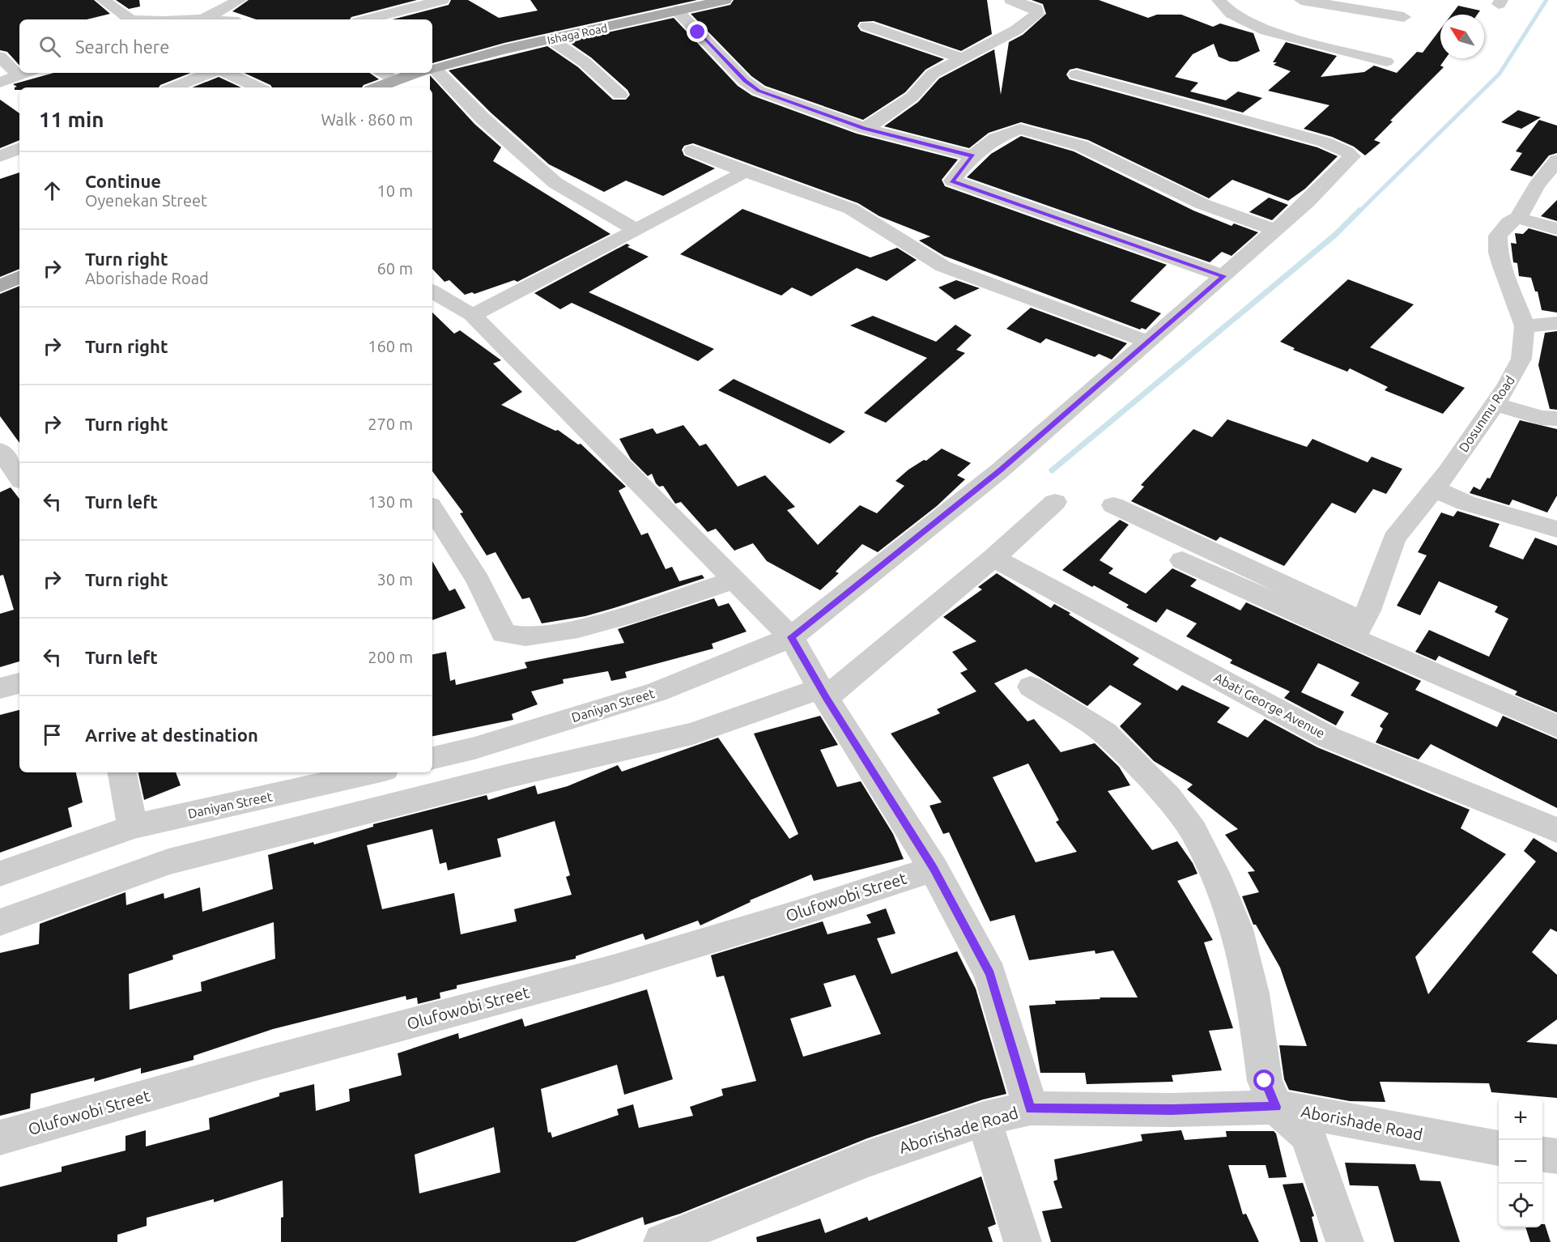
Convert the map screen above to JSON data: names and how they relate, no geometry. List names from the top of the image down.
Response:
{
  "streets": {
    "main road": ["Ishaga Road"],
    "street": [
      "Dosunmu Road",
      "Daniyan Street",
      "Abati George Avenue",
      "Olufowobi Street",
      "Aborishade Road"
    ]
  },
  "north": "top left",
  "page": {
    "search": "Search here",
    "heading": ["11 min", "Walk · 860 m"],
    "list": [
      ["Continue", "Oyenekan Street", "10 m"],
      ["Turn right", "Aborishade Road", "60 m"],
      ["Turn right", "160 m"],
      ["Turn right", "270 m"],
      ["Turn left", "130 m"],
      ["Turn right", "30 m"],
      ["Turn left", "200 m"],
      "Arrive at destination"
    ],
    "map_buttons": ["+", "−"]
  }
}
